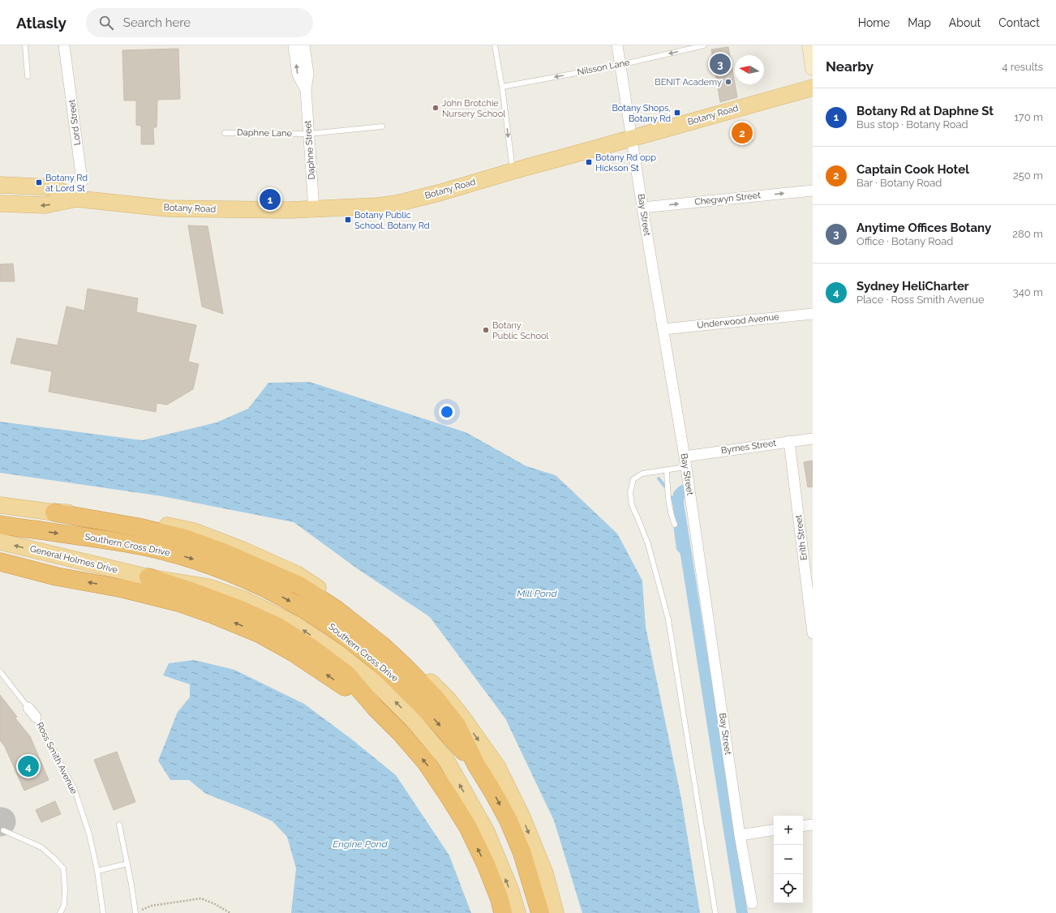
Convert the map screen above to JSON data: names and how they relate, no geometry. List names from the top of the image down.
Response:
{
  "streets": {
    "highway": ["Southern Cross Drive"],
    "main road": ["Botany Road", "General Holmes Drive"],
    "street": [
      "Lord Street",
      "Daphne Street",
      "Chegwyn Street",
      "Bay Street",
      "Underwood Avenue",
      "Byrnes Street",
      "Erith Street",
      "Ross Smith Avenue"
    ],
    "lane": ["Nilsson Lane", "Daphne Lane"]
  },
  "crossings": [
    ["Nilsson Lane", "Bay Street"],
    ["Botany Road", "Lord Street"],
    ["Botany Road", "Daphne Street"],
    ["Botany Road", "Bay Street"],
    ["Daphne Lane", "Daphne Street"],
    ["Chegwyn Street", "Bay Street"],
    ["Bay Street", "Underwood Avenue"],
    ["Bay Street", "Byrnes Street"],
    ["Byrnes Street", "Erith Street"]
  ],
  "one_way": ["Nilsson Lane", "Chegwyn Street"],
  "water": ["Mill Pond", "Engine Pond"],
  "places": {
    "other": ["BENIT Academy", "John Brotchie Nursery School", "Botany Public School"],
    "transit": [
      "Botany Shops, Botany Rd",
      "Botany Rd opp Hickson St",
      "Botany Rd at Lord St",
      "Botany Public School, Botany Rd"
    ]
  },
  "north": "left",
  "page": {
    "header": "Atlasly",
    "search": "Search here",
    "nav": [
      "Home",
      "Map",
      "About",
      "Contact"
    ],
    "heading": ["Nearby", "4 results"],
    "pins": [
      "3",
      "2",
      "1",
      "4"
    ],
    "list": [
      {
        "mark": "1",
        "name": "Botany Rd at Daphne St",
        "note": "Bus stop · Botany Road",
        "value": "170 m"
      },
      {
        "mark": "2",
        "name": "Captain Cook Hotel",
        "note": "Bar · Botany Road",
        "value": "250 m"
      },
      {
        "mark": "3",
        "name": "Anytime Offices Botany",
        "note": "Office · Botany Road",
        "value": "280 m"
      },
      {
        "mark": "4",
        "name": "Sydney HeliCharter",
        "note": "Place · Ross Smith Avenue",
        "value": "340 m"
      }
    ],
    "map_buttons": ["+", "−"]
  }
}
